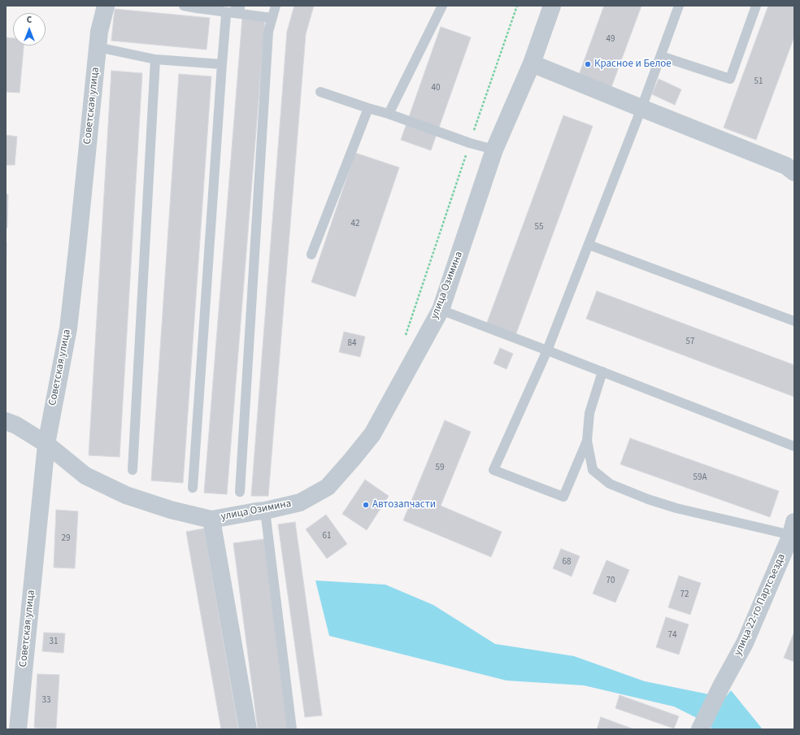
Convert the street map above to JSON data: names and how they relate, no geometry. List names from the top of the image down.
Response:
{
  "streets": {
    "street": ["Советская улица", "улица Озимина", "улица 22-го Партсъезда"]
  },
  "crossings": [
    ["Советская улица", "улица Озимина"]
  ],
  "places": ["Красное и Белое", "Автозапчасти"],
  "house_numbers": [
    "49",
    "51",
    "40",
    "42",
    "55",
    "57",
    "84",
    "59",
    "59А",
    "61",
    "29",
    "68",
    "70",
    "72",
    "74",
    "31",
    "33"
  ],
  "north": "top"
}
